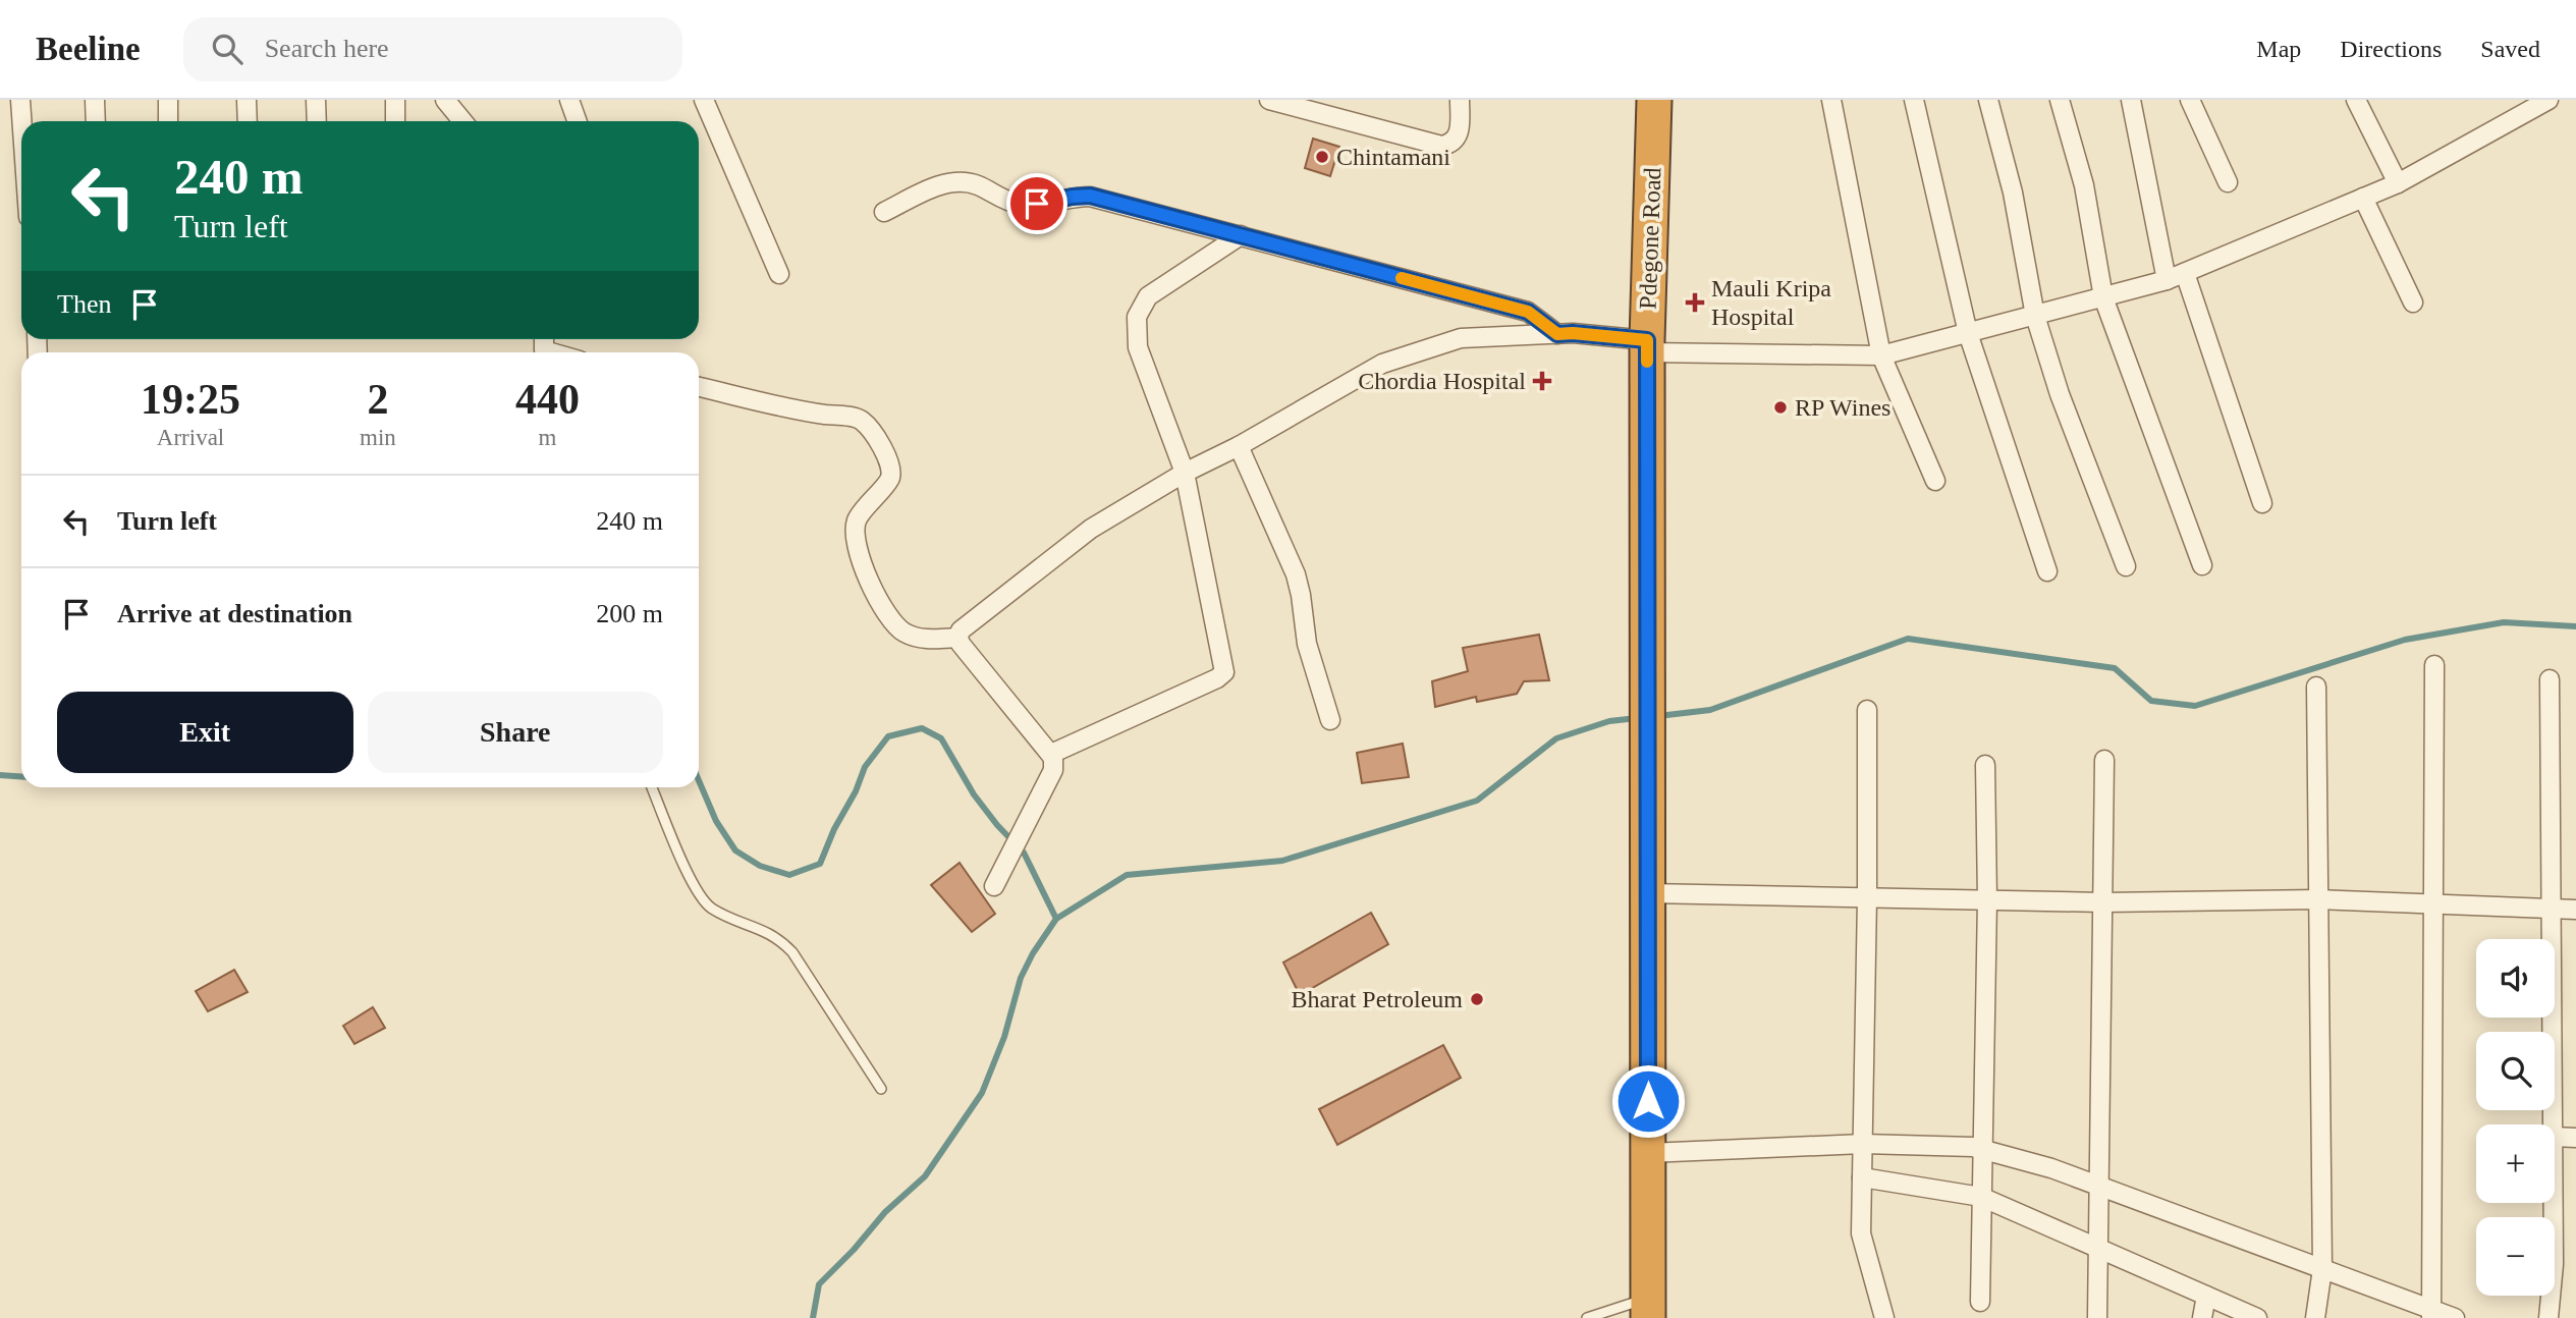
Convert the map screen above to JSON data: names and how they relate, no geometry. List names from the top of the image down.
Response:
{
  "streets": {
    "highway": ["Pdegone Road"]
  },
  "places": {
    "other": ["Chintamani", "RP Wines", "Bharat Petroleum"],
    "health": ["Mauli Kripa Hospital", "Chordia Hospital"]
  },
  "page": {
    "header": "Beeline",
    "search": "Search here",
    "nav": ["Map", "Directions", "Saved"],
    "turn": ["240 m", "Turn left"],
    "then": "Then",
    "eta": [
      "19:25",
      "Arrival",
      "2",
      "min",
      "440",
      "m"
    ],
    "list": [
      {
        "name": "Turn left",
        "value": "240 m"
      },
      {
        "name": "Arrive at destination",
        "value": "200 m"
      }
    ],
    "buttons": ["Exit", "Share"],
    "map_buttons": ["+", "−"]
  }
}
